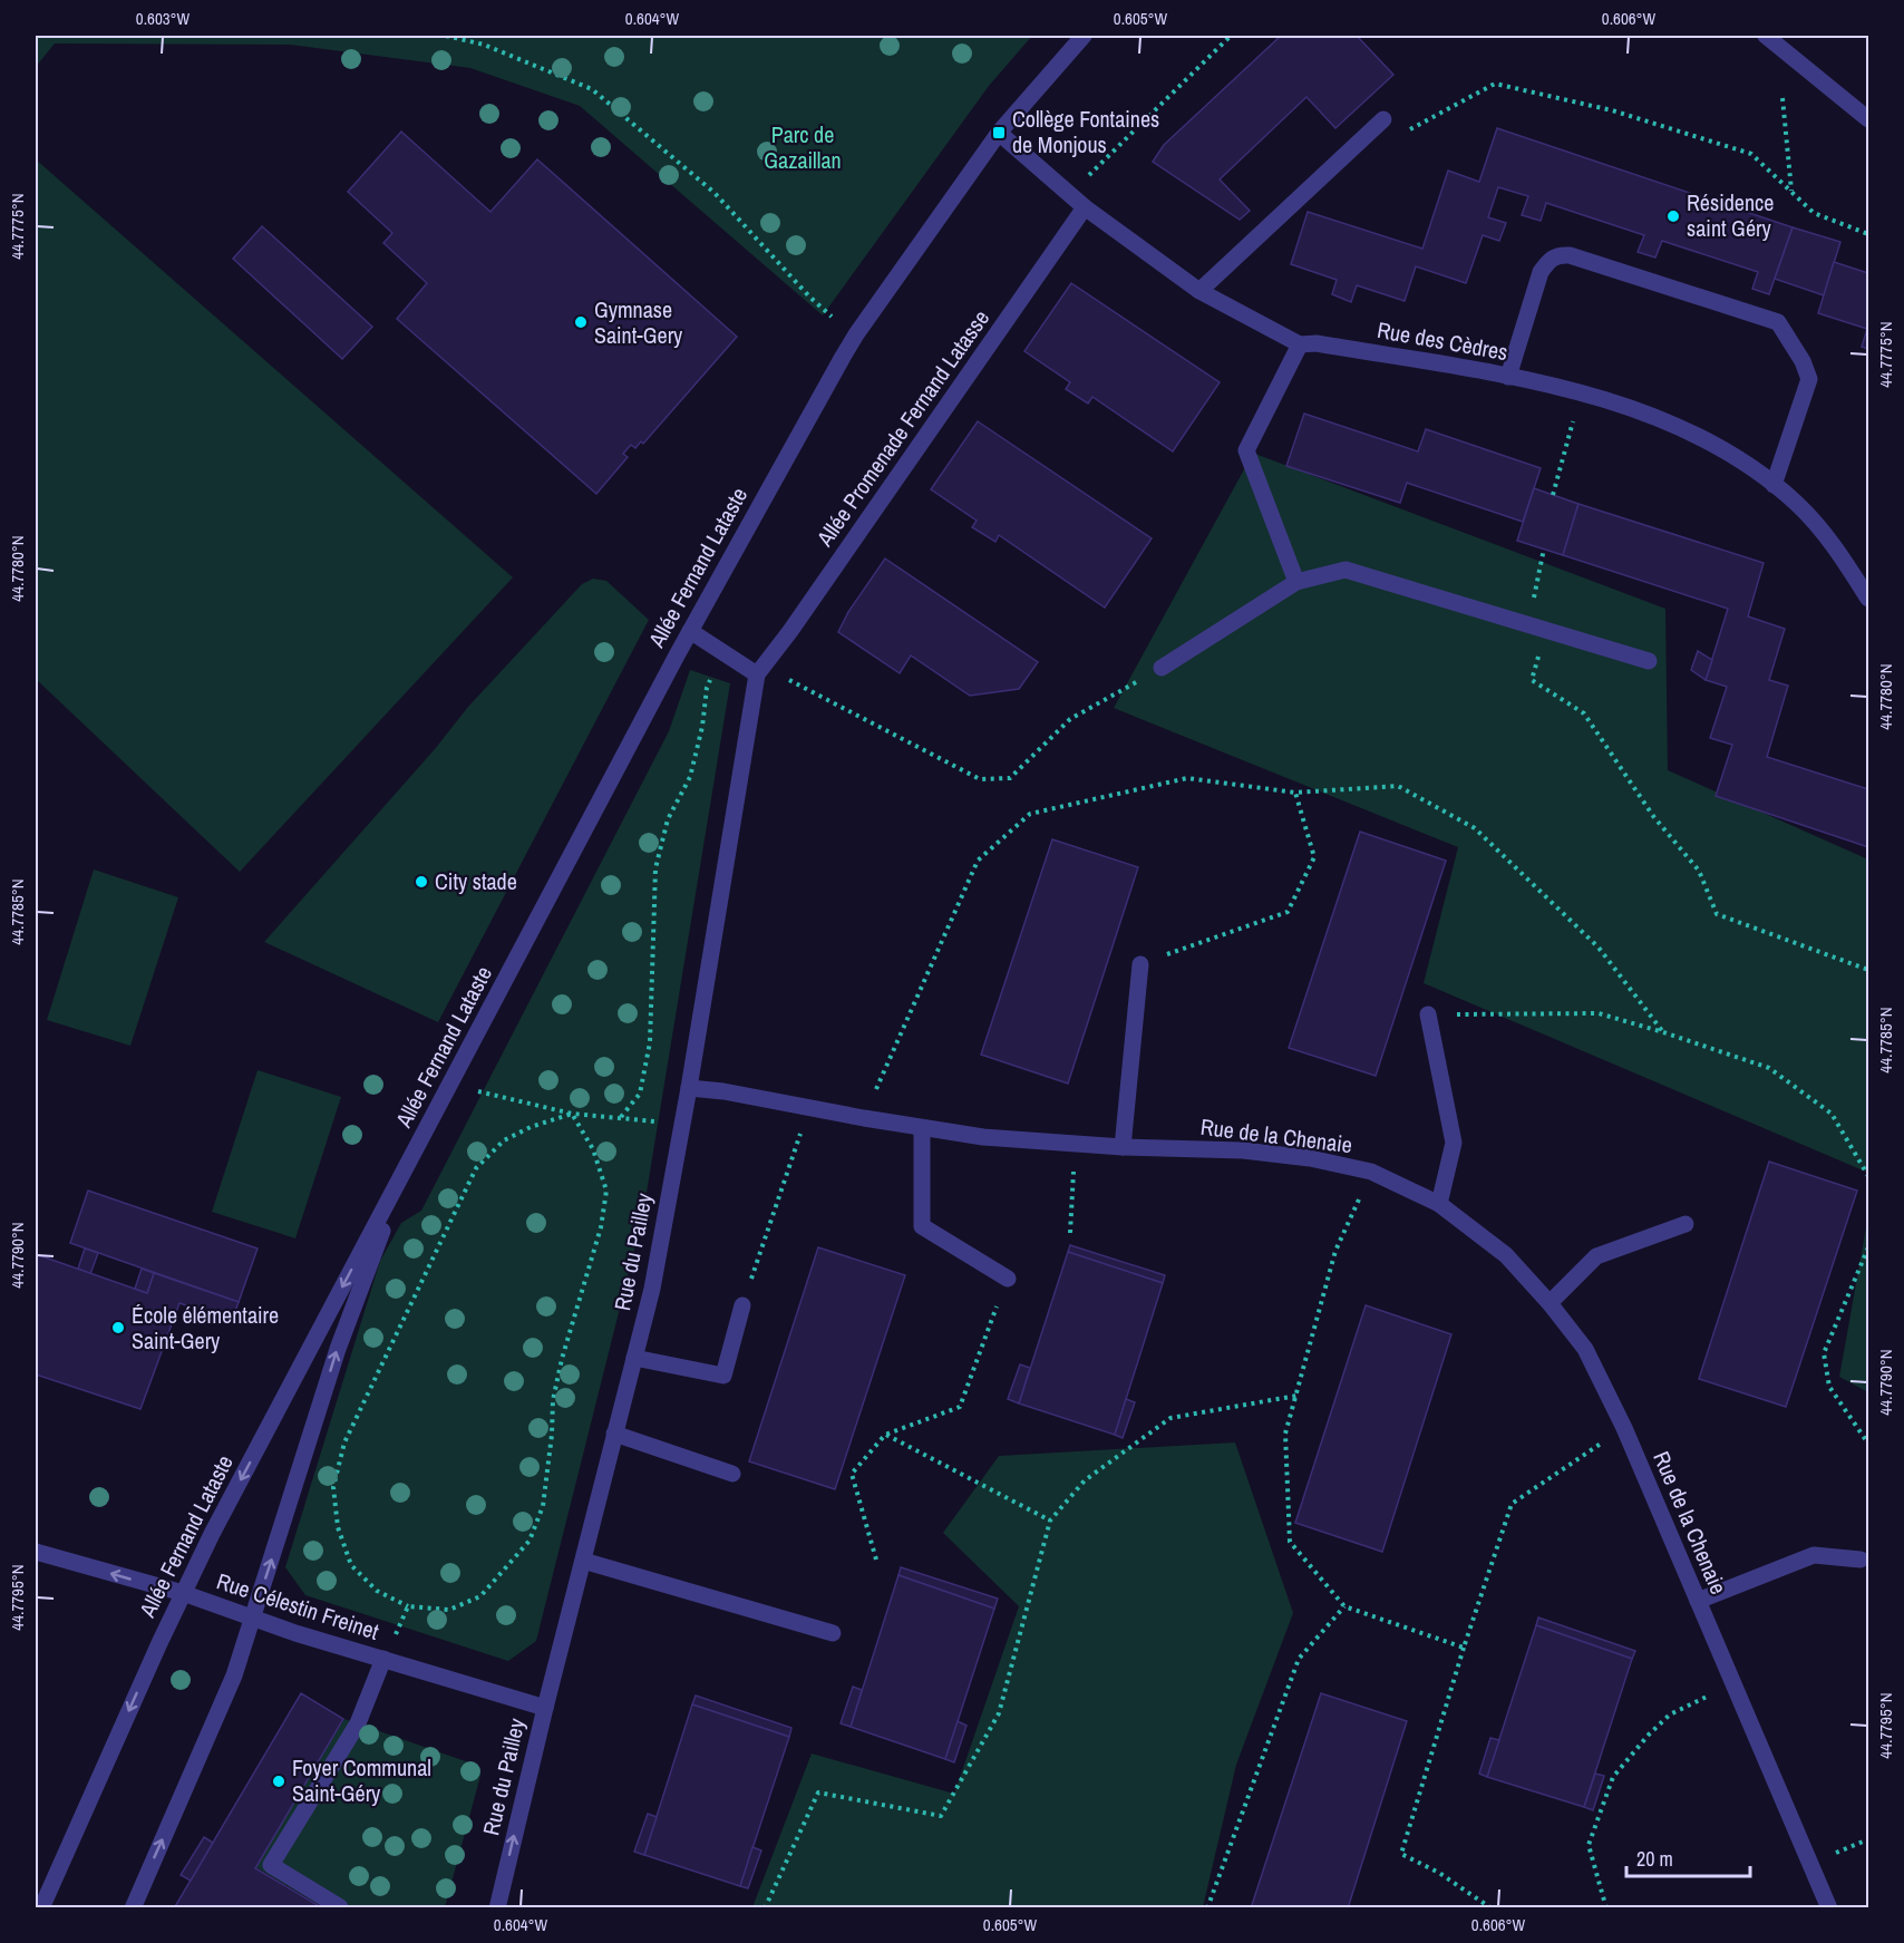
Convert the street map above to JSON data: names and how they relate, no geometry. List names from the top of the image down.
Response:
{
  "streets": {
    "street": [
      "Rue des Cèdres",
      "Allée Promenade Fernand Latasse",
      "Allée Fernand Lataste",
      "Rue de la Chenaie",
      "Rue du Pailley",
      "Rue Célestin Freinet"
    ]
  },
  "crossings": [
    ["Rue des Cèdres", "Allée Promenade Fernand Latasse"],
    ["Rue des Cèdres", "Allée Fernand Lataste"],
    ["Allée Promenade Fernand Latasse", "Rue du Pailley"],
    ["Allée Fernand Lataste", "Rue Célestin Freinet"],
    ["Rue de la Chenaie", "Rue du Pailley"],
    ["Rue du Pailley", "Rue Célestin Freinet"]
  ],
  "parks": ["Parc de Gazaillan"],
  "places": {
    "transit": ["Collège Fontaines de Monjous"],
    "other": [
      "Résidence saint Géry",
      "Gymnase Saint-Gery",
      "City stade",
      "École élémentaire Saint-Gery",
      "Foyer Communal Saint-Géry"
    ]
  },
  "scale_bar": "20 m",
  "coordinates": [
    "0.603°W",
    "0.604°W",
    "0.605°W",
    "0.606°W",
    "44.7775°N",
    "44.7780°N",
    "44.7785°N",
    "44.7790°N",
    "44.7795°N"
  ]
}
